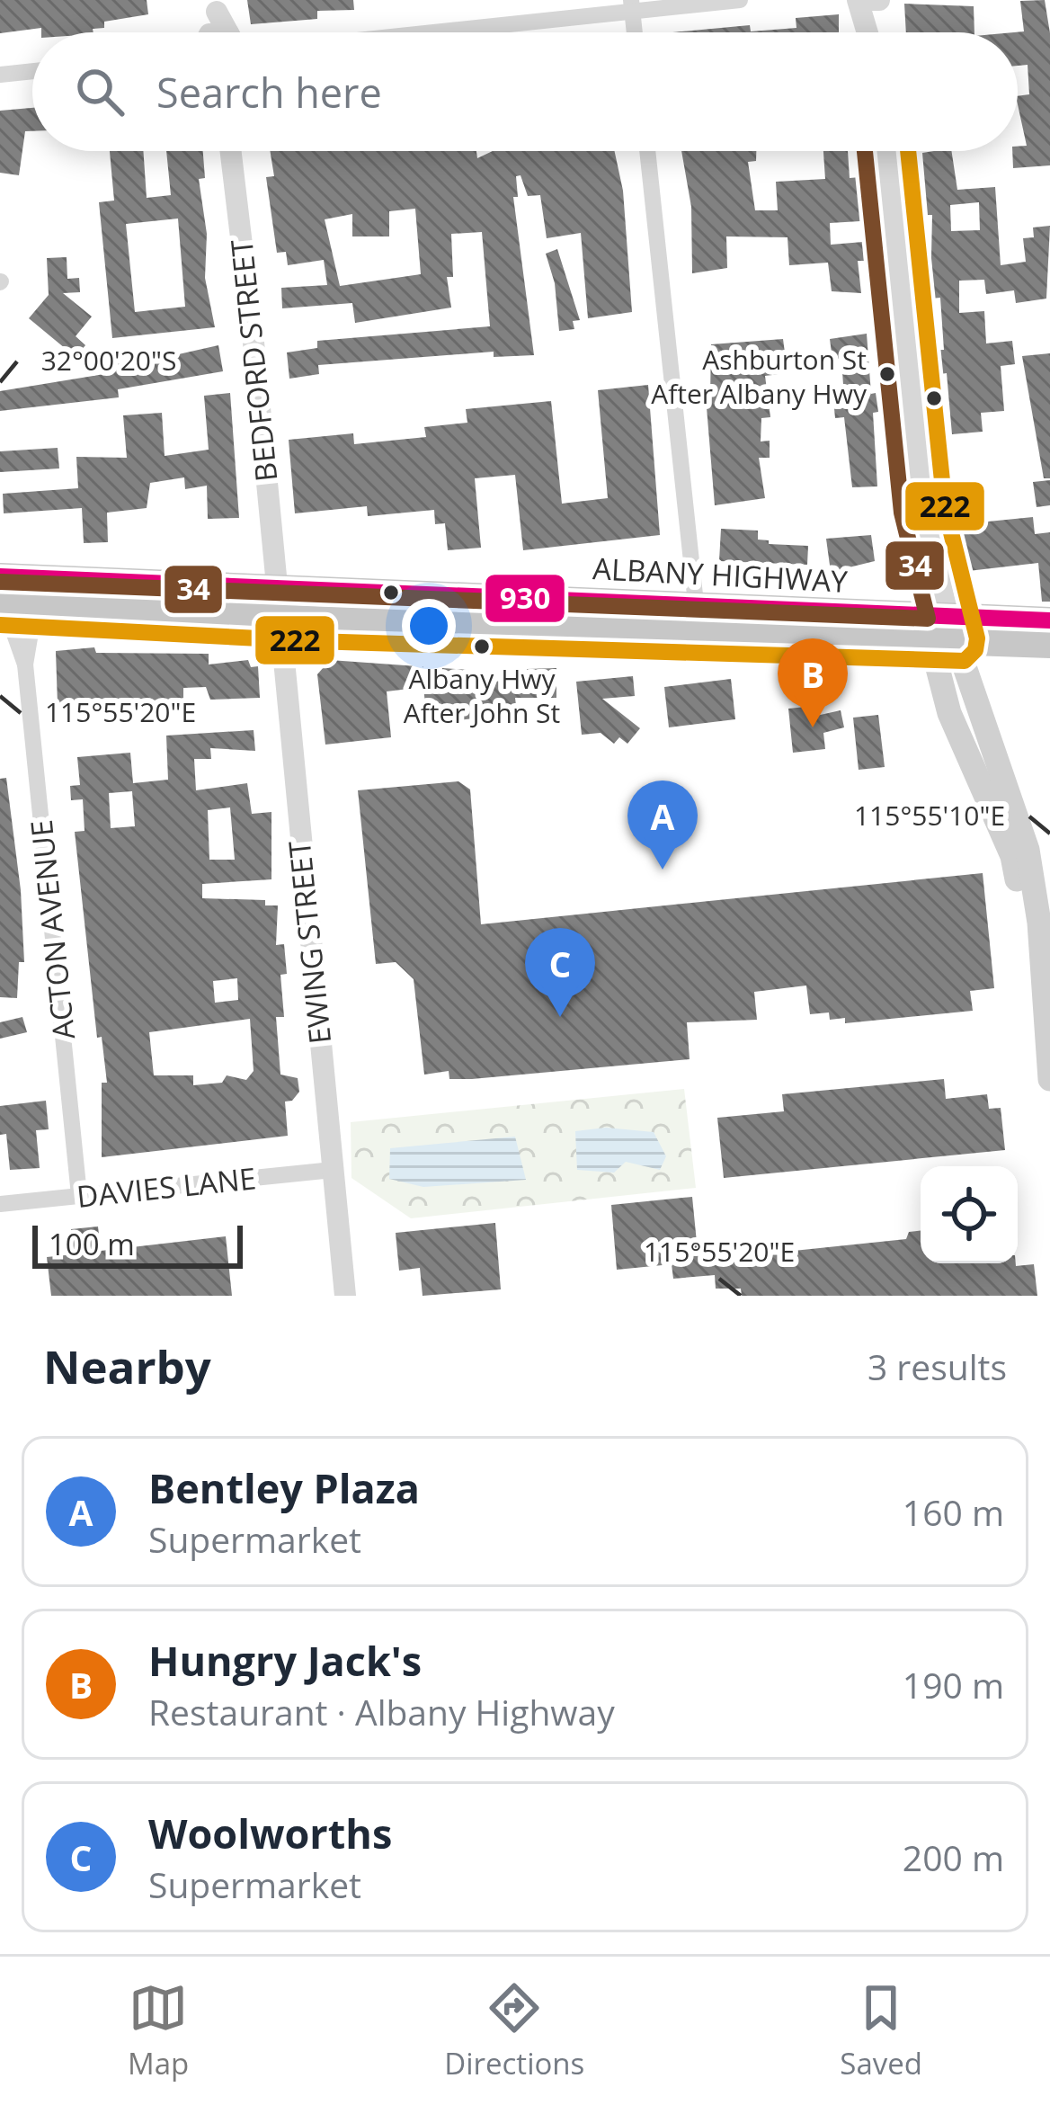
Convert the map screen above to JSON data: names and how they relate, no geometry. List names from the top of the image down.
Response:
{
  "streets": {
    "highway": ["ALBANY HIGHWAY"],
    "street": [
      "BEDFORD STREET",
      "ACTON AVENUE",
      "EWING STREET",
      "DAVIES LANE"
    ]
  },
  "crossings": [
    ["BEDFORD STREET", "ALBANY HIGHWAY"],
    ["BEDFORD STREET", "EWING STREET"],
    ["ALBANY HIGHWAY", "ACTON AVENUE"],
    ["ALBANY HIGHWAY", "EWING STREET"],
    ["ACTON AVENUE", "DAVIES LANE"],
    ["EWING STREET", "DAVIES LANE"]
  ],
  "places": ["Ashburton St After Albany Hwy", "Albany Hwy After John St"],
  "lines": ["transit line 222", "transit line 34", "transit line 930"],
  "scale_bar": "100 m",
  "page": {
    "search": "Search here",
    "pins": ["B", "A", "C"],
    "scale": "100 m",
    "heading": ["Nearby", "3 results"],
    "list": [
      {
        "mark": "A",
        "name": "Bentley Plaza",
        "note": "Supermarket",
        "value": "160 m"
      },
      {
        "mark": "B",
        "name": "Hungry Jack's",
        "note": "Restaurant · Albany Highway",
        "value": "190 m"
      },
      {
        "mark": "C",
        "name": "Woolworths",
        "note": "Supermarket",
        "value": "200 m"
      }
    ],
    "nav": ["Map", "Directions", "Saved"]
  },
  "coordinates": ["32°00'20\"S", "115°55'20\"E", "115°55'10\"E"]
}
